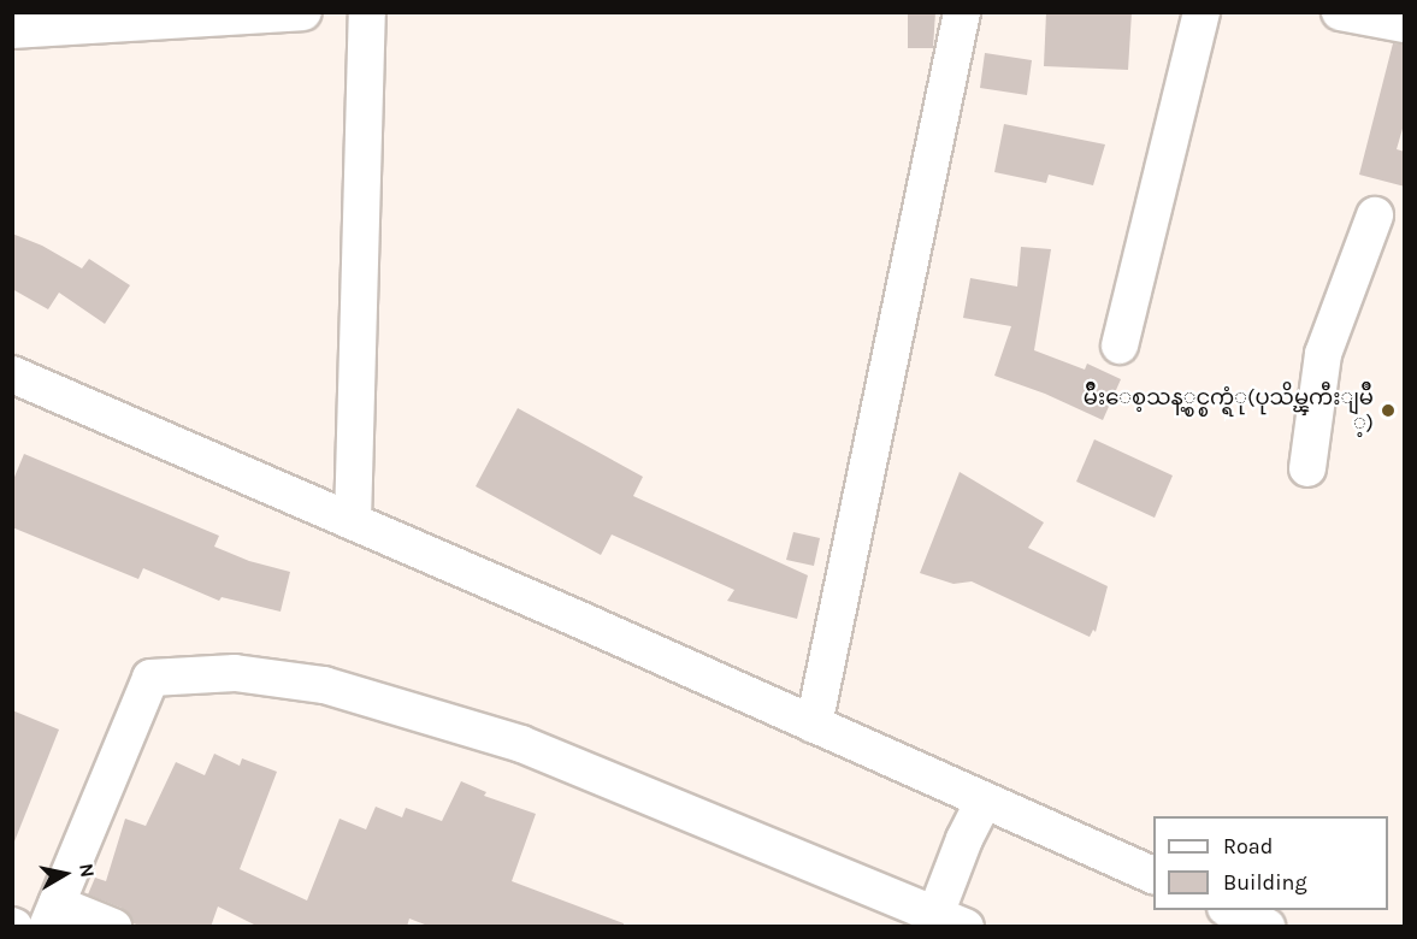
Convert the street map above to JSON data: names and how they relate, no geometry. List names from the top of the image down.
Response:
{
  "places": ["မ်ိဳးေစ့သန့္စင္စက္ရံု(ပုသိမ္ၾကီးျမိဳ ့)"],
  "legend": ["Road", "Building"],
  "north": "right"
}
